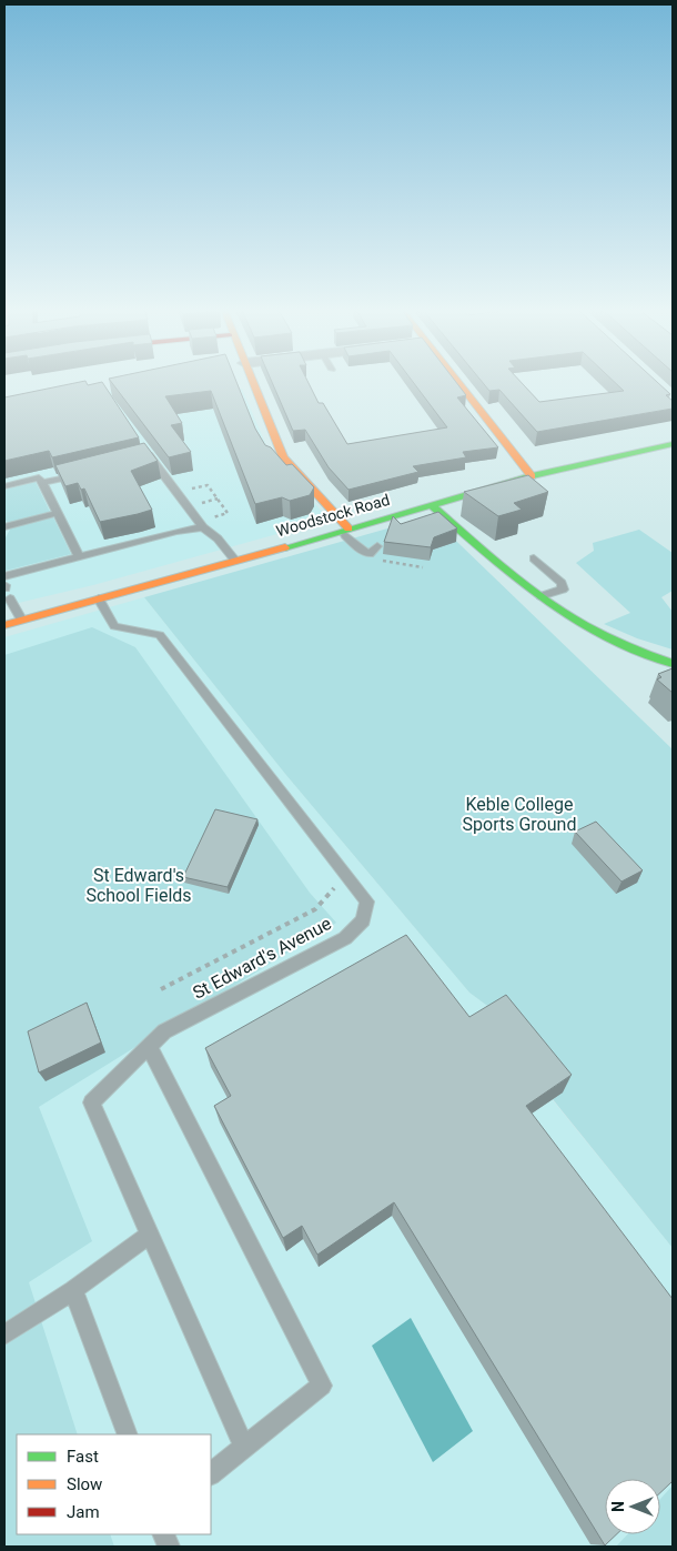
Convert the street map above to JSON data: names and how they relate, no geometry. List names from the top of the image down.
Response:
{
  "streets": {
    "street": ["Woodstock Road"],
    "lane": ["St Edward's Avenue"]
  },
  "crossings": [
    ["Woodstock Road", "St Edward's Avenue"]
  ],
  "parks": ["Keble College Sports Ground", "St Edward's School Fields"],
  "legend": ["Fast", "Slow", "Jam"],
  "north": "left"
}
